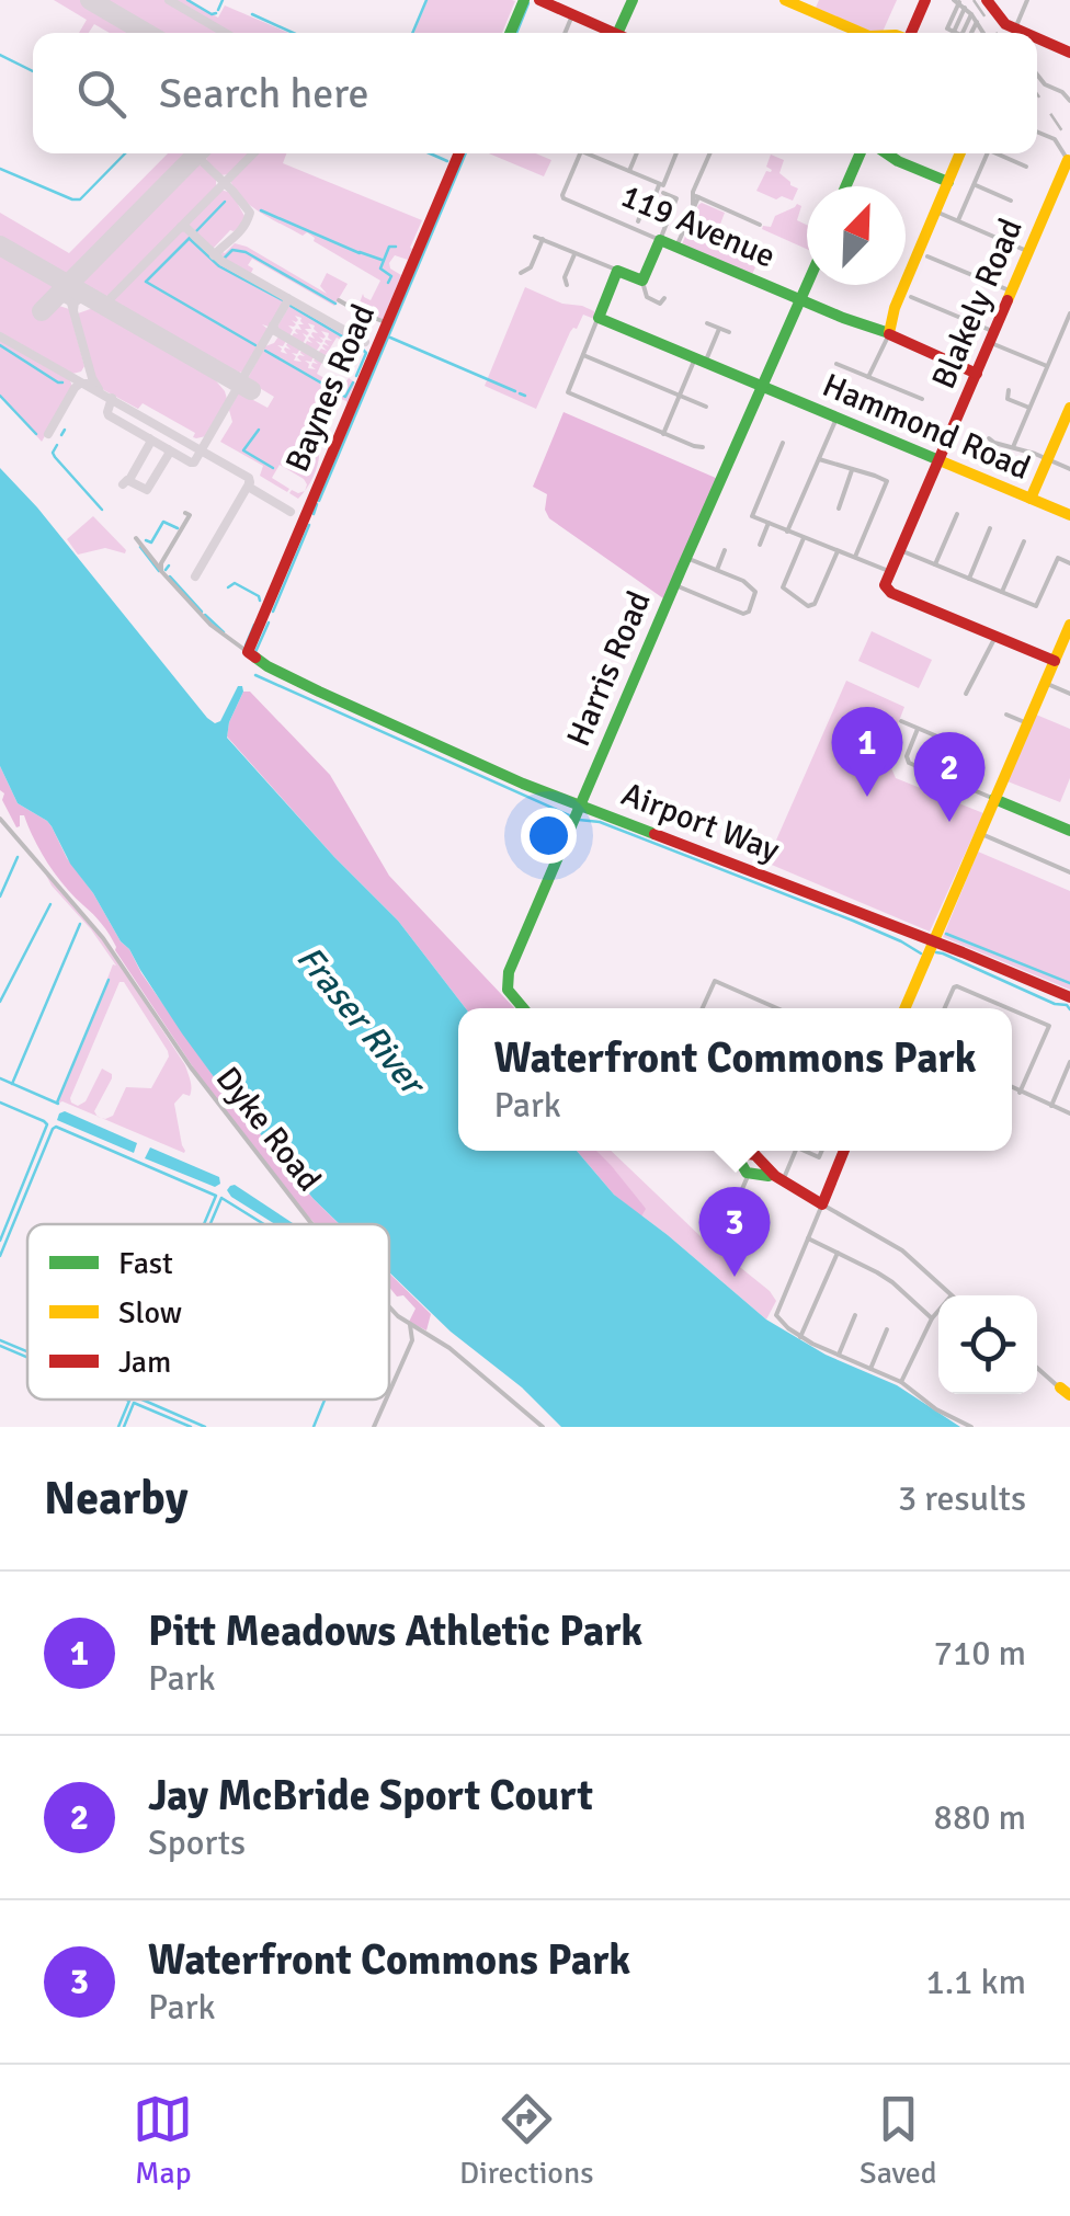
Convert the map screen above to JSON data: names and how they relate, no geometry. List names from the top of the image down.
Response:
{
  "streets": {
    "street": [
      "119 Avenue",
      "Blakely Road",
      "Baynes Road",
      "Hammond Road",
      "Harris Road",
      "Airport Way",
      "Dyke Road"
    ]
  },
  "crossings": [
    ["119 Avenue", "Blakely Road"],
    ["119 Avenue", "Harris Road"],
    ["Blakely Road", "Hammond Road"],
    ["Baynes Road", "Airport Way"],
    ["Hammond Road", "Harris Road"],
    ["Harris Road", "Airport Way"]
  ],
  "water": ["Fraser River"],
  "legend": ["Fast", "Slow", "Jam"],
  "north": "top right",
  "page": {
    "search": "Search here",
    "pins": ["1", "2", "3"],
    "popup": ["Waterfront Commons Park", "Park"],
    "heading": ["Nearby", "3 results"],
    "list": [
      {
        "mark": "1",
        "name": "Pitt Meadows Athletic Park",
        "note": "Park",
        "value": "710 m"
      },
      {
        "mark": "2",
        "name": "Jay McBride Sport Court",
        "note": "Sports",
        "value": "880 m"
      },
      {
        "mark": "3",
        "name": "Waterfront Commons Park",
        "note": "Park",
        "value": "1.1 km"
      }
    ],
    "nav": ["Map", "Directions", "Saved"]
  }
}
